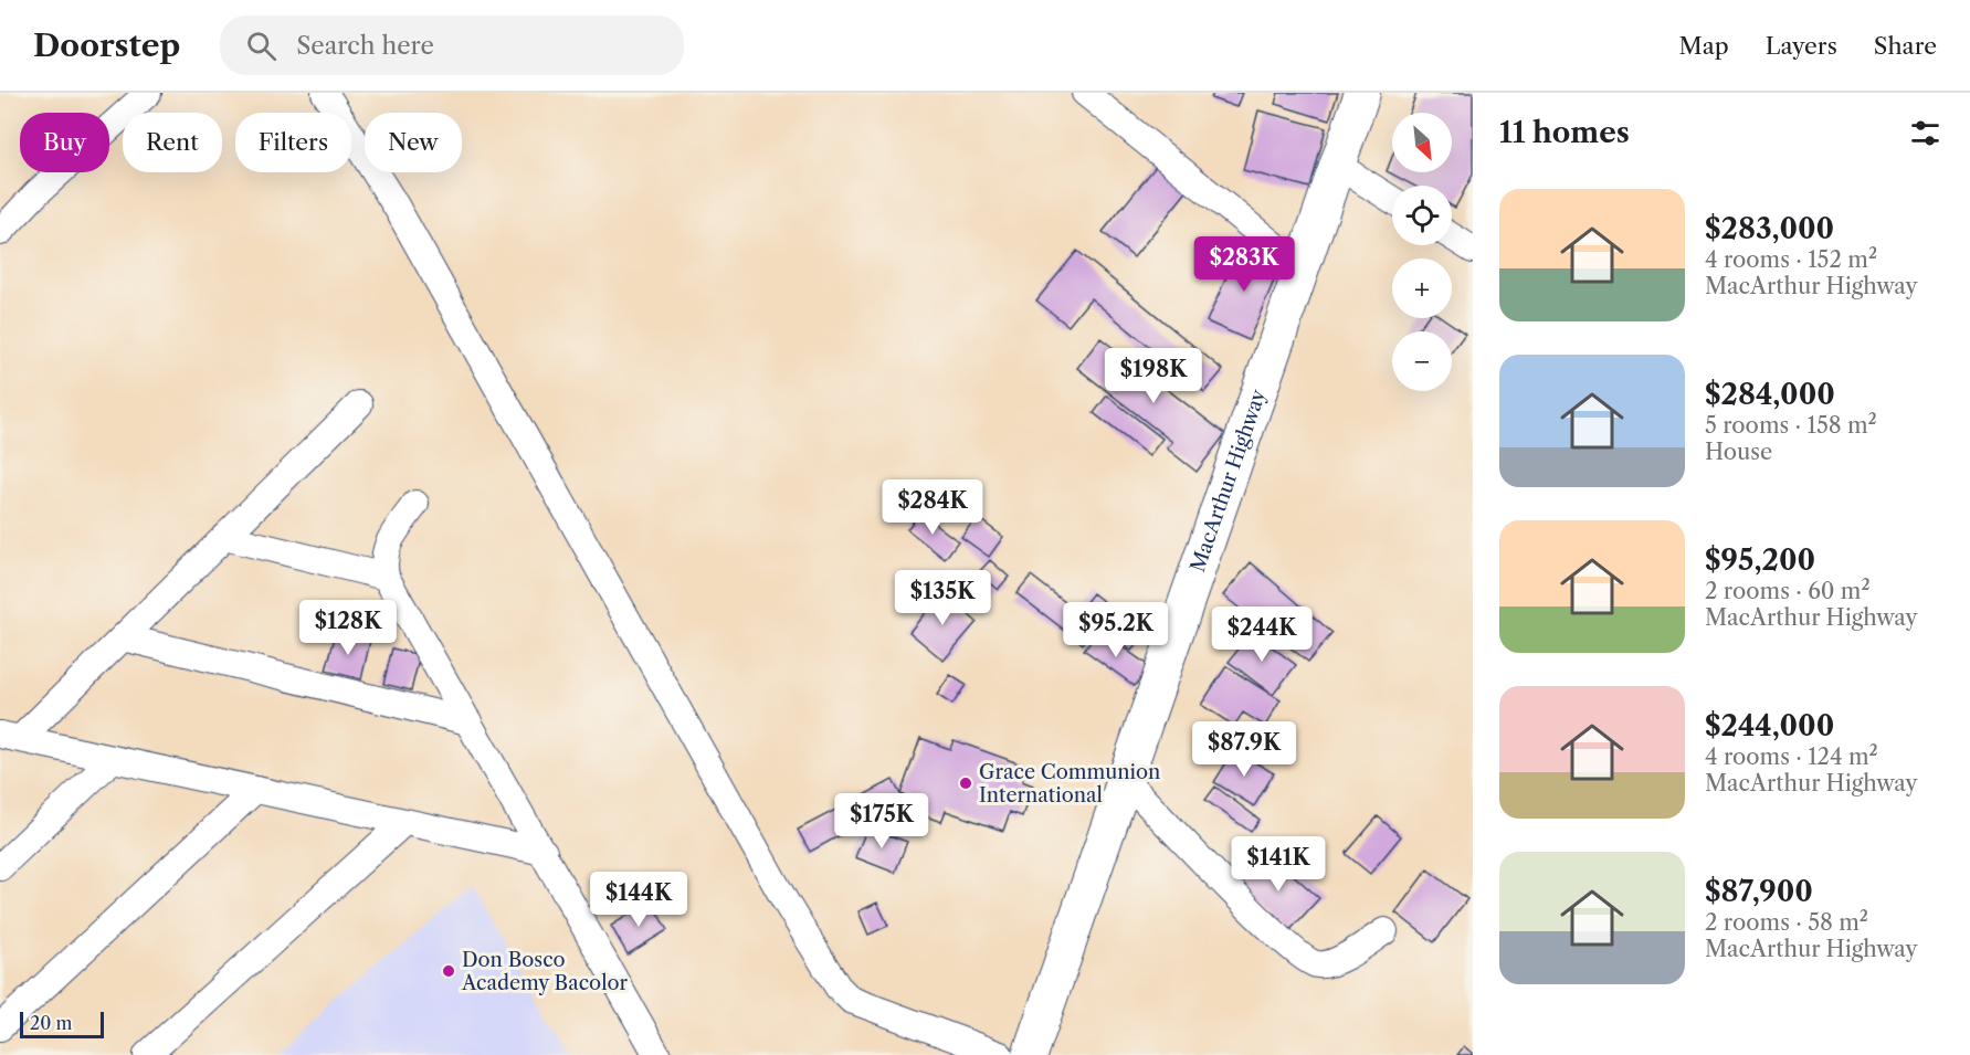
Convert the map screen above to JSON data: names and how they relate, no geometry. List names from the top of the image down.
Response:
{
  "streets": {
    "main road": ["MacArthur Highway"]
  },
  "places": ["Grace Communion International", "Don Bosco Academy Bacolor"],
  "scale_bar": "20 m",
  "north": "bottom right",
  "page": {
    "header": "Doorstep",
    "search": "Search here",
    "nav": ["Map", "Layers", "Share"],
    "heading": "11 homes",
    "map_buttons": ["+", "−"],
    "chip": [
      "Buy",
      "Rent",
      "Filters",
      "New"
    ],
    "list": [
      {
        "name": "$283,000",
        "note": "4 rooms · 152 m² · MacArthur Highway"
      },
      {
        "name": "$284,000",
        "note": "5 rooms · 158 m² · House"
      },
      {
        "name": "$95,200",
        "note": "2 rooms · 60 m² · MacArthur Highway"
      },
      {
        "name": "$244,000",
        "note": "4 rooms · 124 m² · MacArthur Highway"
      },
      {
        "name": "$87,900",
        "note": "2 rooms · 58 m² · MacArthur Highway"
      }
    ],
    "price": [
      "$283K",
      "$198K",
      "$284K",
      "$135K",
      "$128K",
      "$95.2K",
      "$244K",
      "$87.9K",
      "$175K",
      "$141K",
      "$144K"
    ],
    "scale": "20 m"
  }
}
